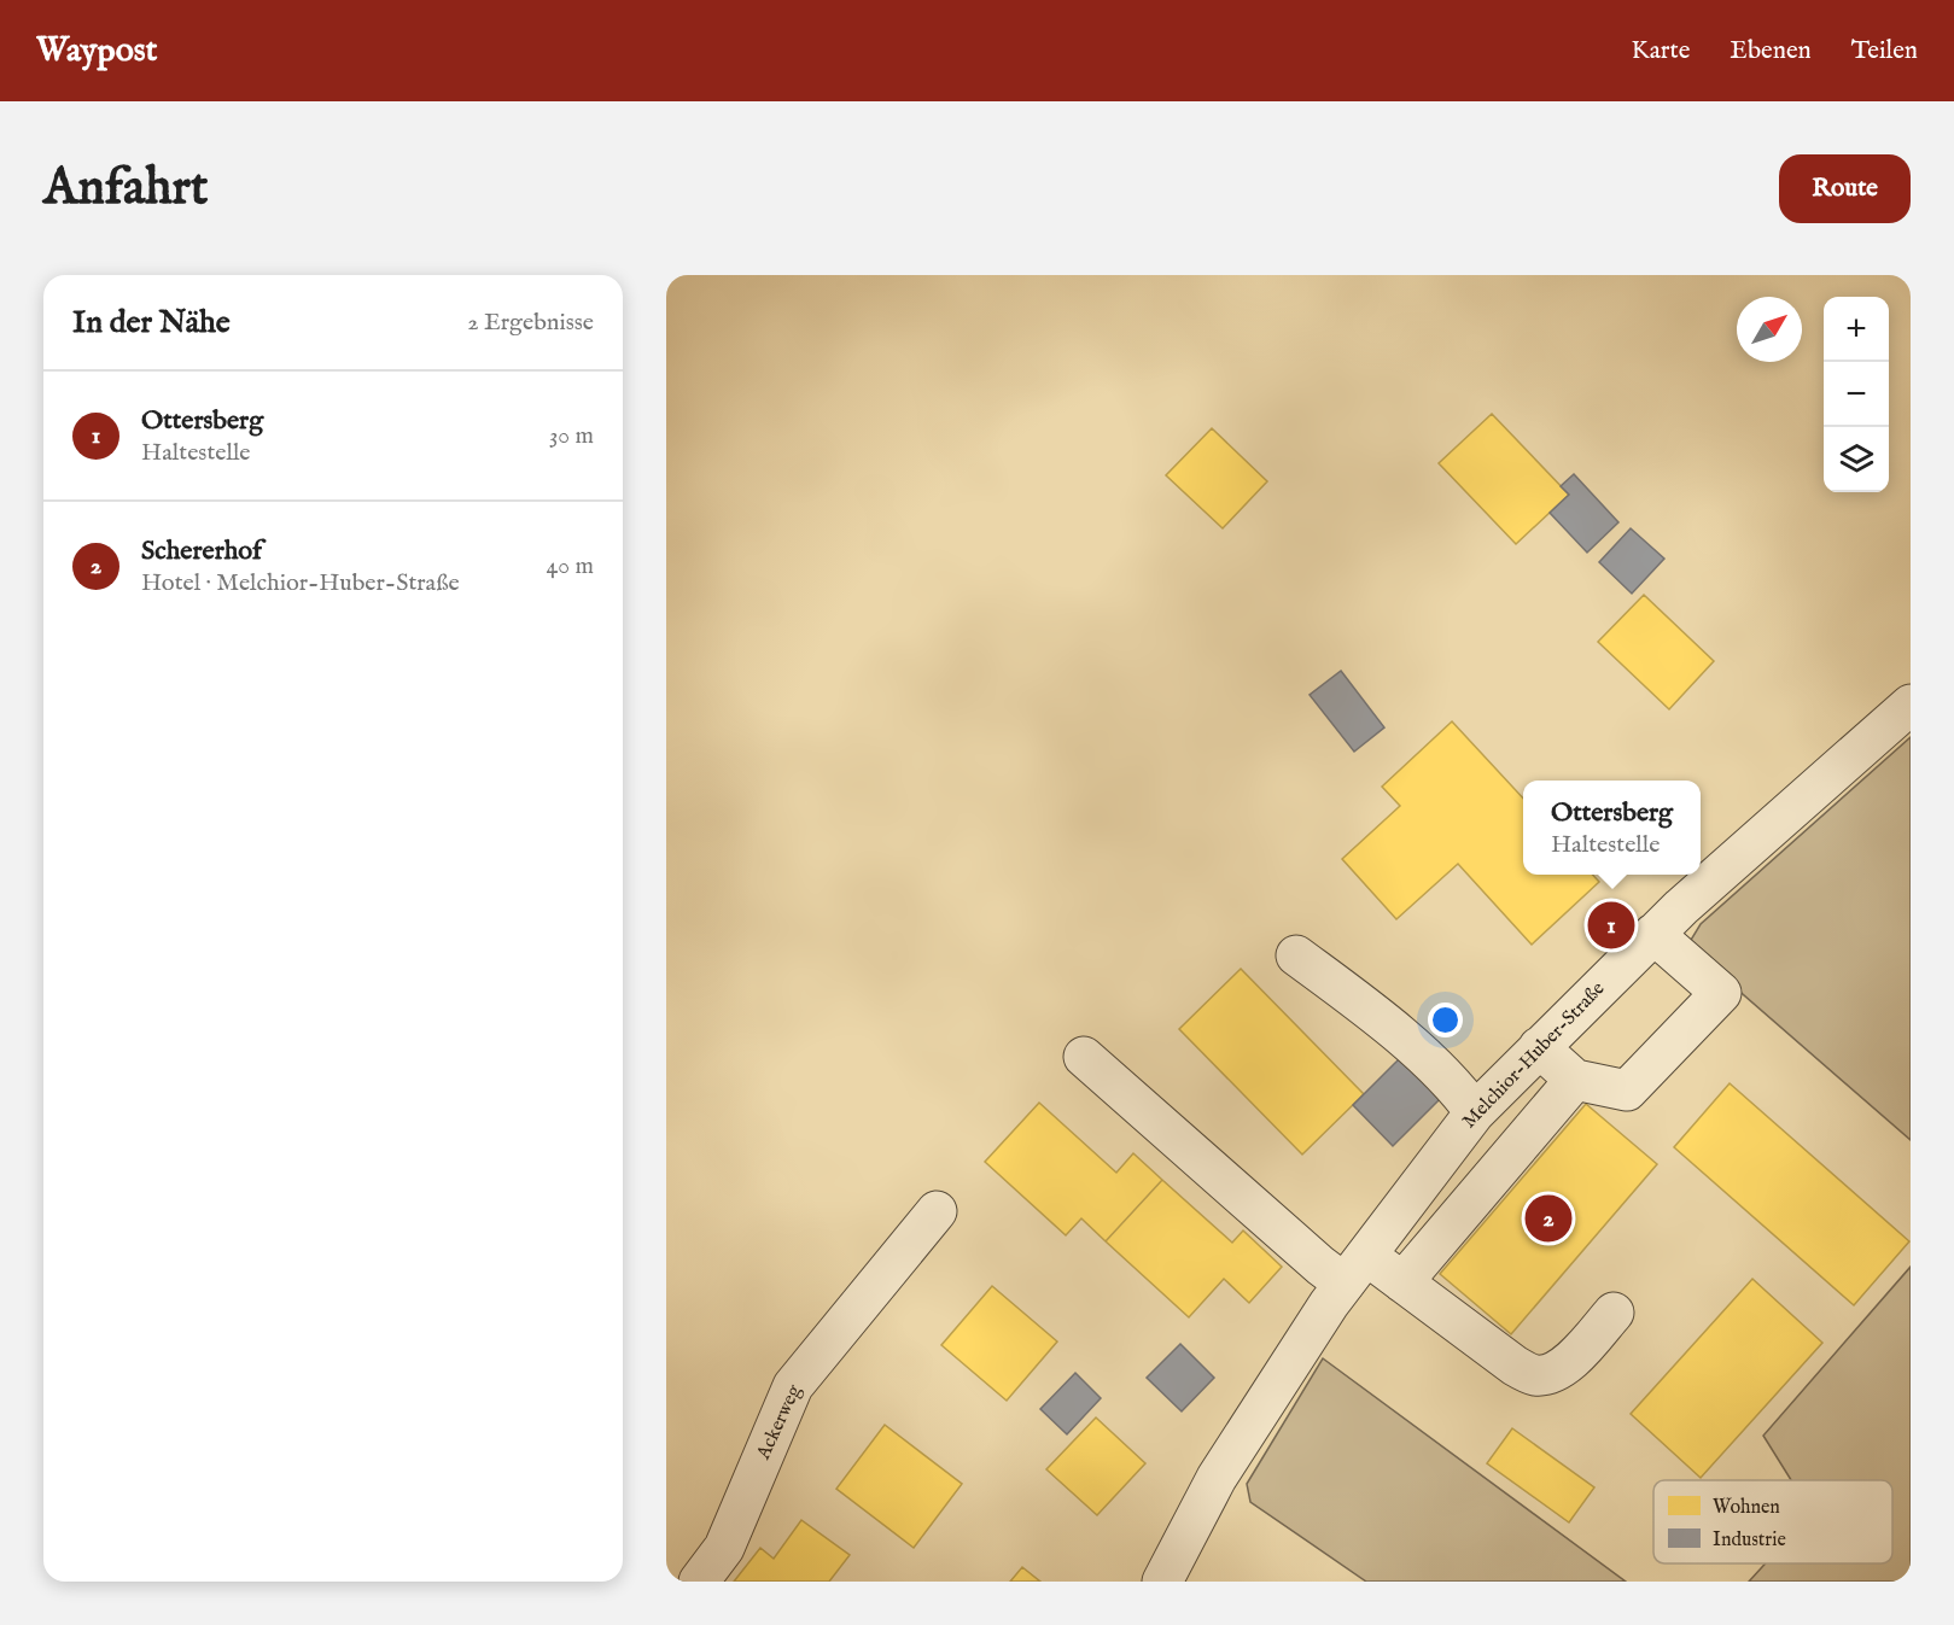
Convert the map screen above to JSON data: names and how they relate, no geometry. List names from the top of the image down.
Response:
{
  "streets": {
    "street": ["Melchior-Huber-Straße", "Ackerweg"]
  },
  "legend": ["Wohnen", "Industrie"],
  "north": "top right",
  "page": {
    "header": "Waypost",
    "nav": ["Karte", "Ebenen", "Teilen"],
    "buttons": "Route",
    "title": "Anfahrt",
    "heading": ["In der Nähe", "2 Ergebnisse"],
    "map_buttons": ["+", "−"],
    "list": [
      {
        "mark": "1",
        "name": "Ottersberg",
        "note": "Haltestelle",
        "value": "30 m"
      },
      {
        "mark": "2",
        "name": "Schererhof",
        "note": "Hotel · Melchior-Huber-Straße",
        "value": "40 m"
      }
    ],
    "popup": ["Ottersberg", "Haltestelle"],
    "pins": ["1", "2"]
  }
}
